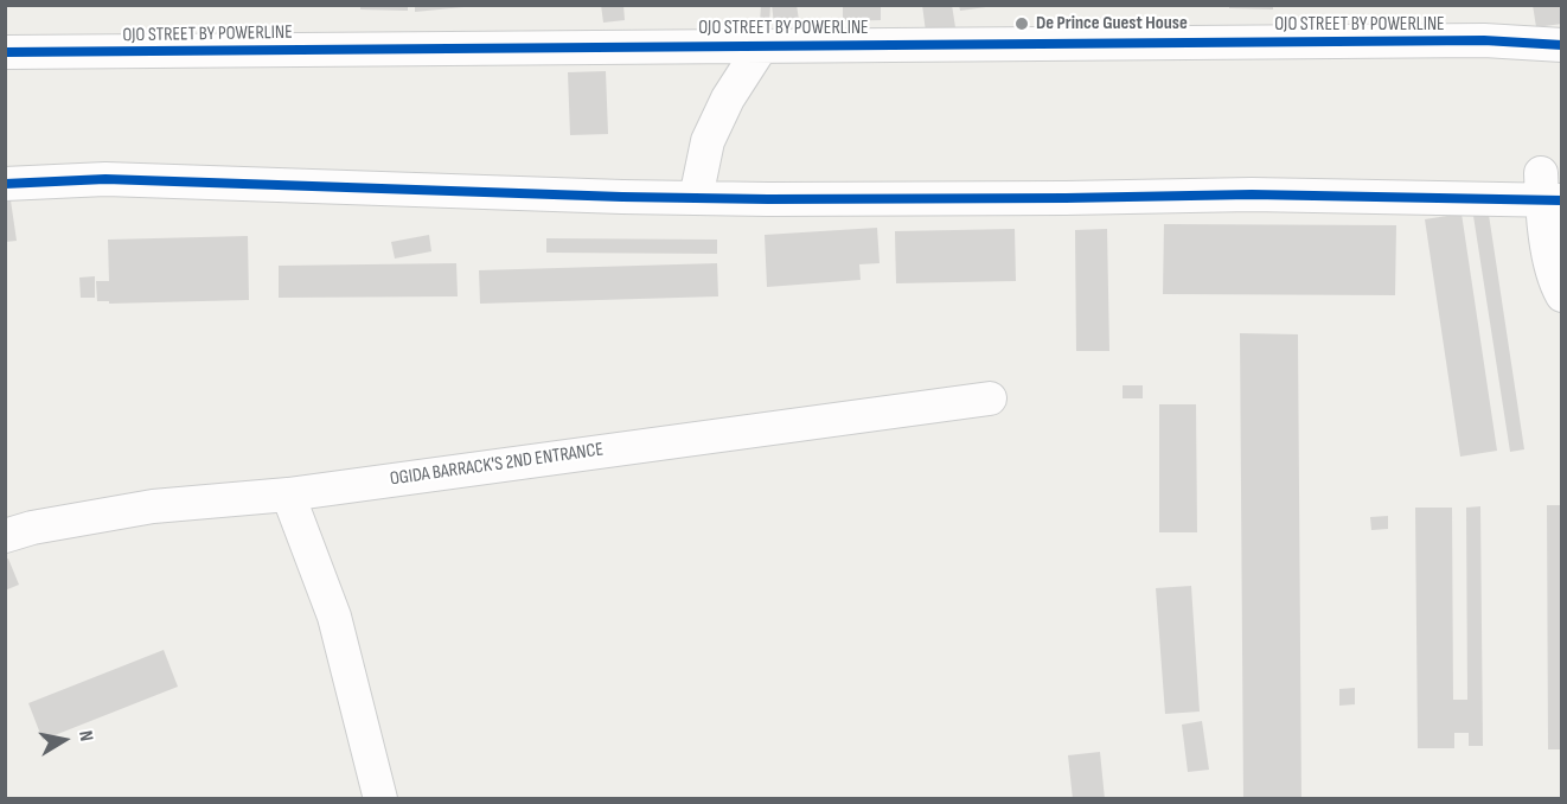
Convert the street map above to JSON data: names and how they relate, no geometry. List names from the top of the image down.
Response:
{
  "streets": {
    "street": ["OJO STREET BY POWERLINE", "OGIDA BARRACK'S 2ND ENTRANCE"]
  },
  "places": ["De Prince Guest House"],
  "north": "right"
}
